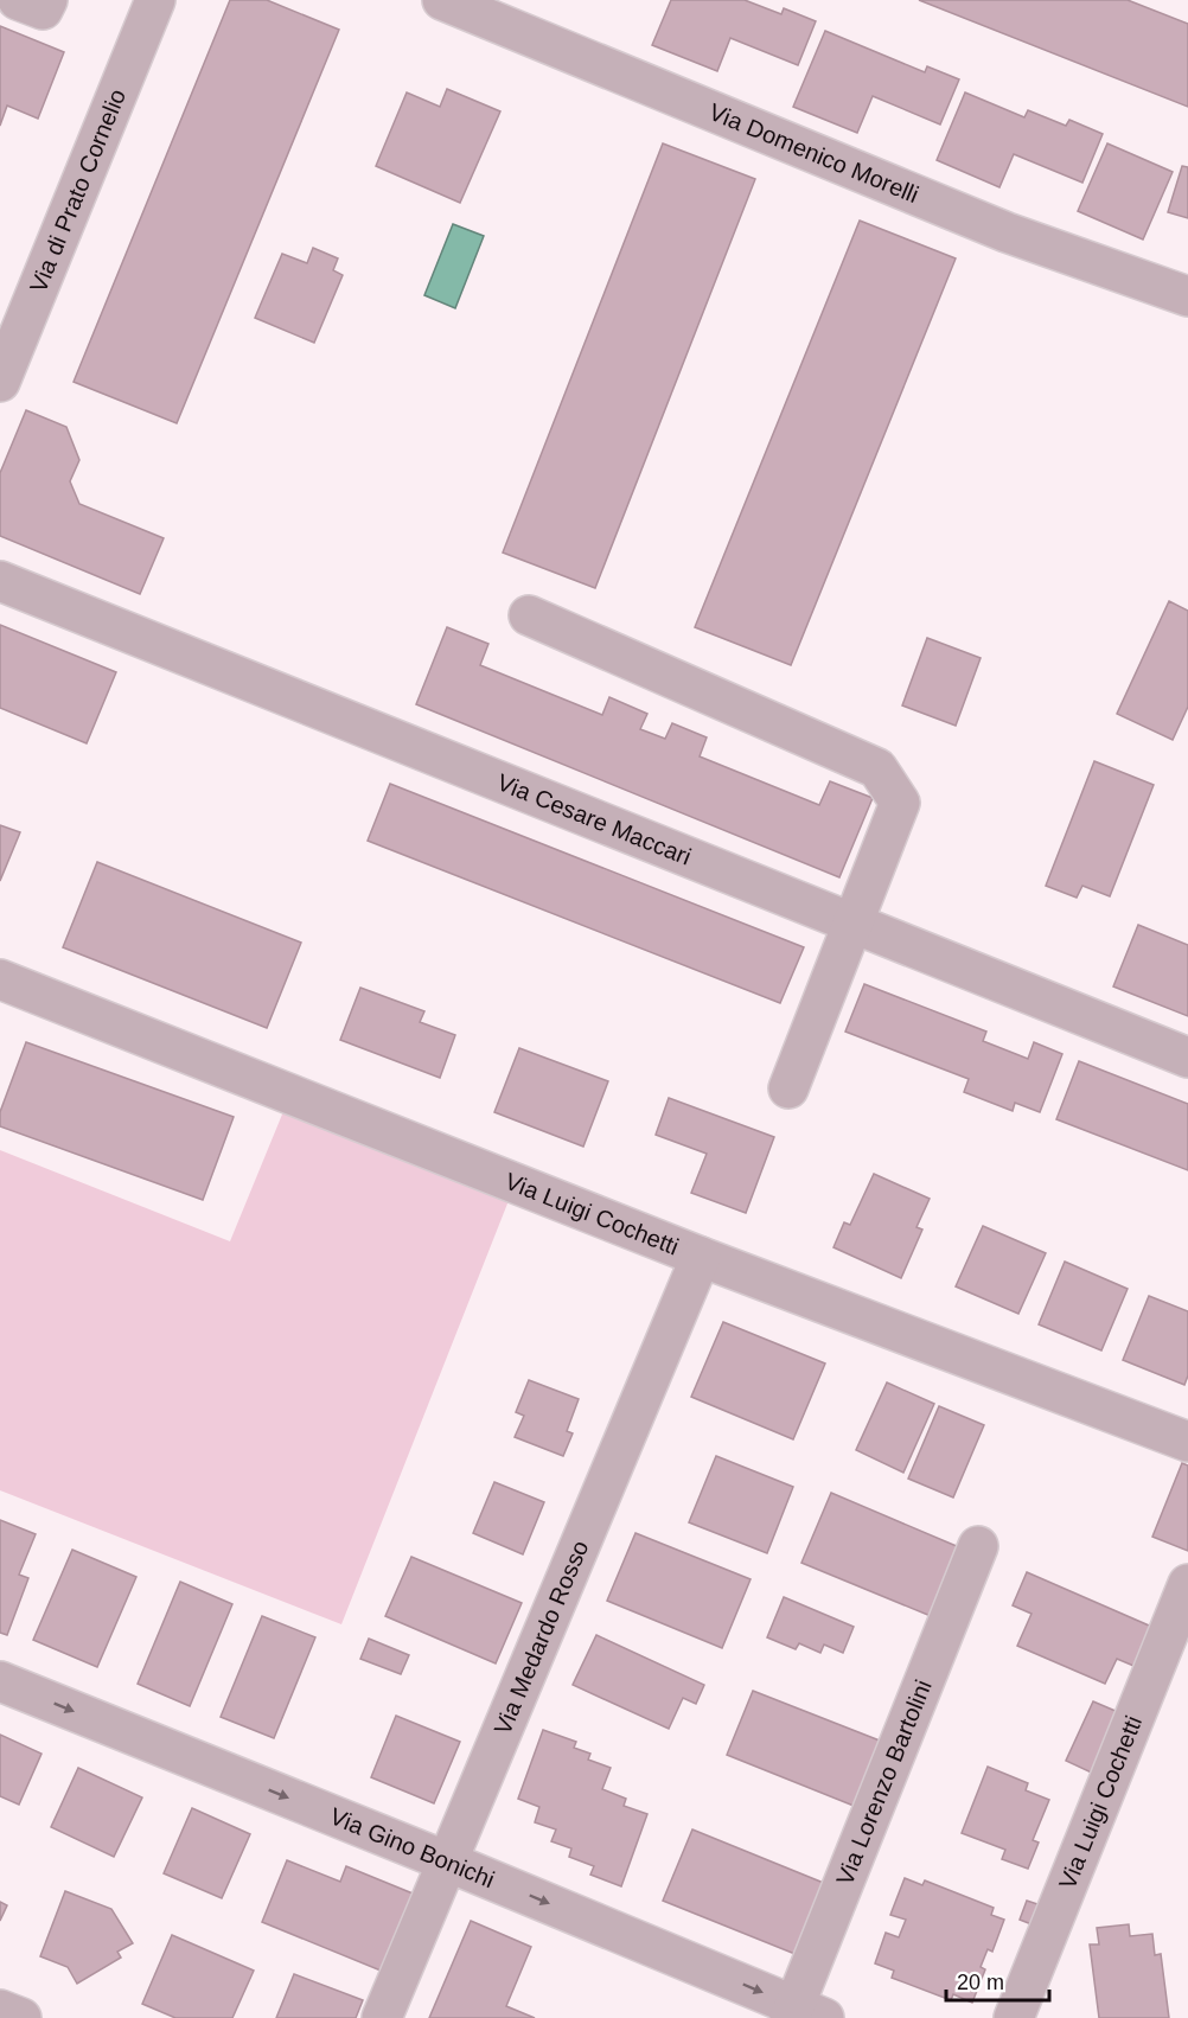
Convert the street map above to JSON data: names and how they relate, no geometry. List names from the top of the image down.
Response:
{
  "streets": {
    "street": [
      "Via Domenico Morelli",
      "Via di Prato Cornelio",
      "Via Cesare Maccari",
      "Via Luigi Cochetti",
      "Via Medardo Rosso",
      "Via Lorenzo Bartolini",
      "Via Gino Bonichi"
    ]
  },
  "crossings": [
    ["Via Luigi Cochetti", "Via Medardo Rosso"],
    ["Via Medardo Rosso", "Via Gino Bonichi"],
    ["Via Lorenzo Bartolini", "Via Gino Bonichi"]
  ],
  "one_way": ["Via Gino Bonichi"],
  "scale_bar": "20 m"
}
